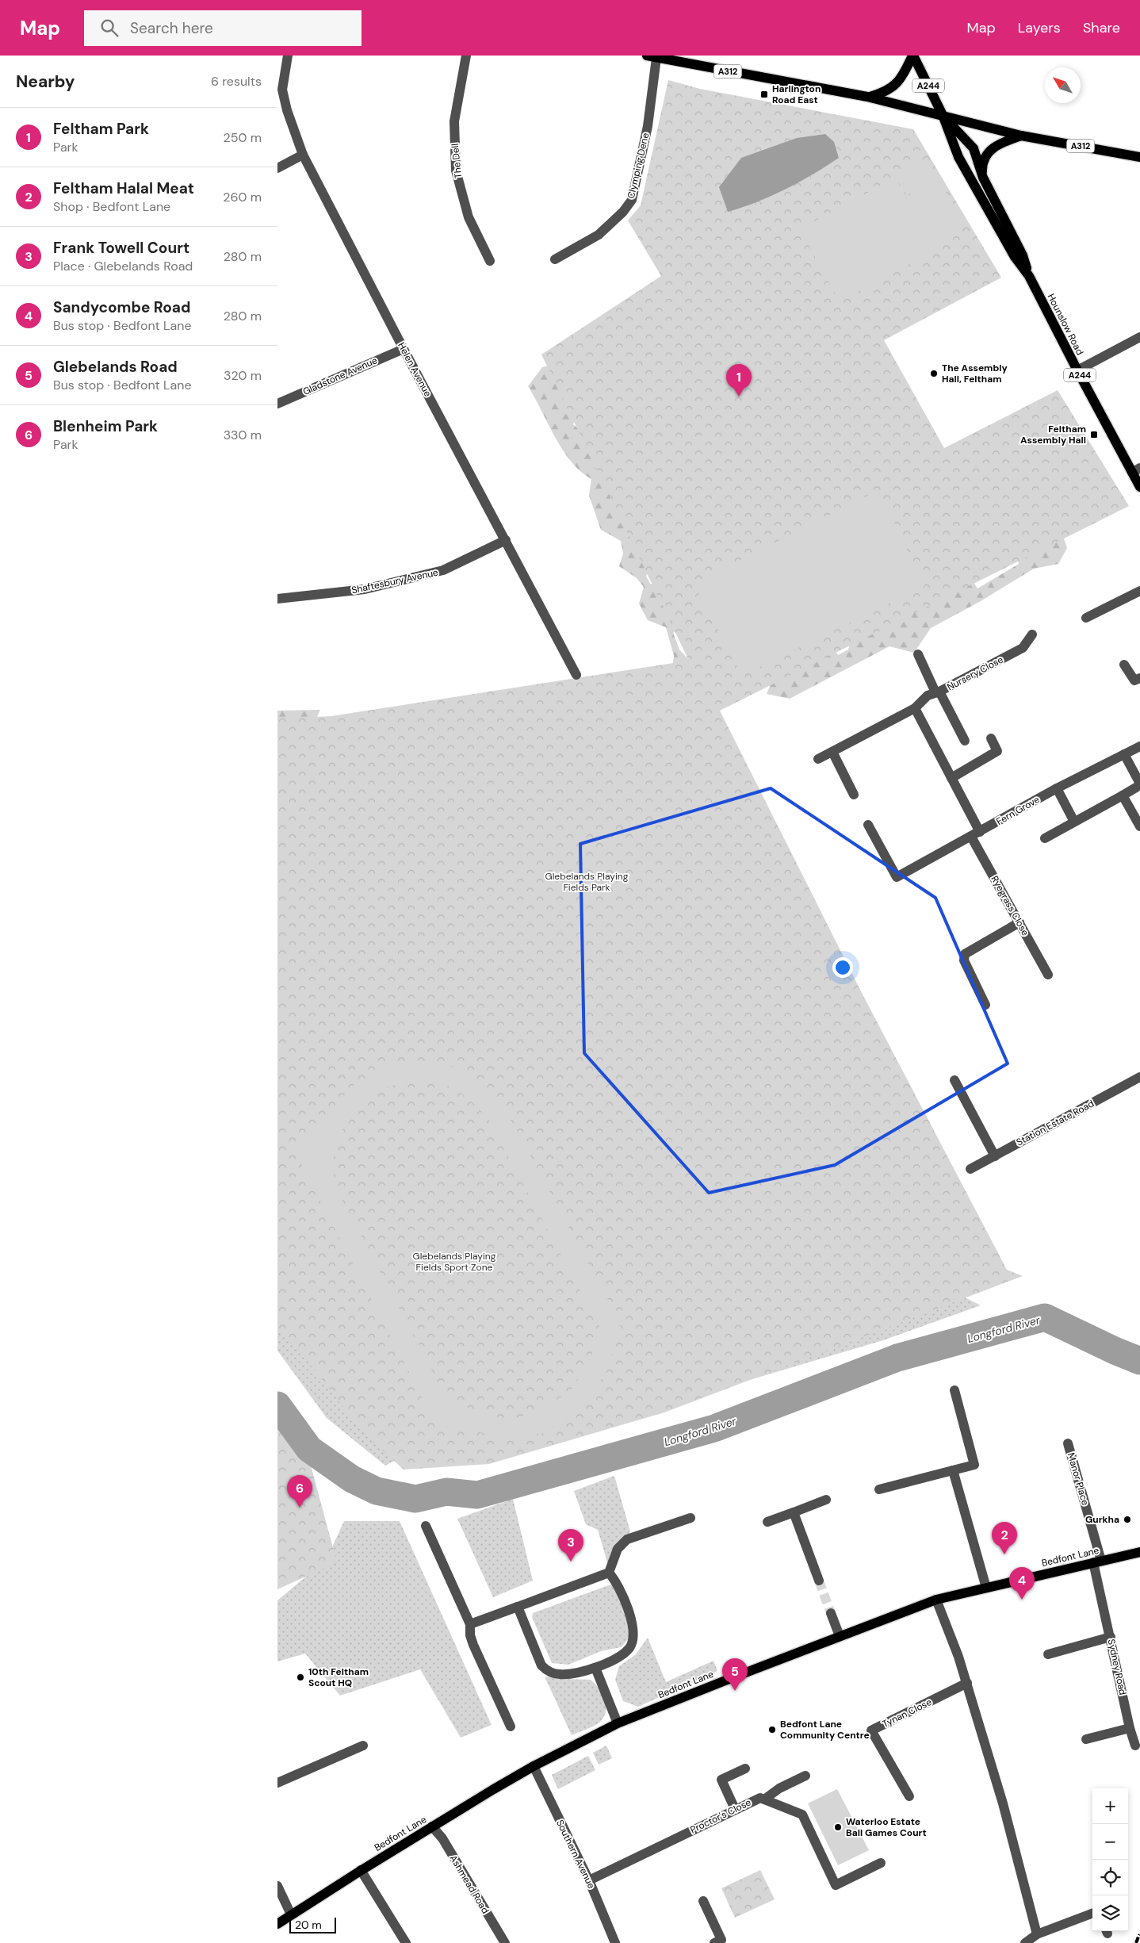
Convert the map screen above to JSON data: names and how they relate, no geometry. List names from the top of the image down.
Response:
{
  "streets": {
    "main road": [
      "A312",
      "A244",
      "Hounslow Road",
      "Bedfont Lane"
    ],
    "street": [
      "The Dell",
      "Clymping Dene",
      "Helen Avenue",
      "Gladstone Avenue",
      "Shaftesbury Avenue",
      "Nursery Close",
      "Fern Grove",
      "Ryegrass Close",
      "Station Estate Road",
      "Manor Place",
      "Sydney Road",
      "Tynan Close",
      "Proctor's Close",
      "Southern Avenue",
      "Ashmead Road"
    ]
  },
  "crossings": [
    ["A312", "Clymping Dene"],
    ["A312", "Hounslow Road"],
    ["Helen Avenue", "Gladstone Avenue"],
    ["Helen Avenue", "Shaftesbury Avenue"],
    ["Fern Grove", "Ryegrass Close"],
    ["Manor Place", "Bedfont Lane"],
    ["Manor Place", "Sydney Road"],
    ["Bedfont Lane", "Sydney Road"],
    ["Bedfont Lane", "Southern Avenue"],
    ["Bedfont Lane", "Ashmead Road"],
    ["Proctor's Close", "Southern Avenue"]
  ],
  "water": ["Longford River"],
  "parks": ["Glebelands Playing Fields Park", "Glebelands Playing Fields Sport Zone"],
  "places": {
    "transit": ["Harlington Road East", "Feltham Assembly Hall"],
    "other": [
      "The Assembly Hall, Feltham",
      "Gurkha",
      "10th Feltham Scout HQ",
      "Bedfont Lane Community Centre",
      "Waterloo Estate Ball Games Court"
    ]
  },
  "scale_bar": "20 m",
  "north": "top left",
  "page": {
    "header": "Map",
    "search": "Search here",
    "nav": ["Map", "Layers", "Share"],
    "heading": ["Nearby", "6 results"],
    "list": [
      {
        "mark": "1",
        "name": "Feltham Park",
        "note": "Park",
        "value": "250 m"
      },
      {
        "mark": "2",
        "name": "Feltham Halal Meat",
        "note": "Shop · Bedfont Lane",
        "value": "260 m"
      },
      {
        "mark": "3",
        "name": "Frank Towell Court",
        "note": "Place · Glebelands Road",
        "value": "280 m"
      },
      {
        "mark": "4",
        "name": "Sandycombe Road",
        "note": "Bus stop · Bedfont Lane",
        "value": "280 m"
      },
      {
        "mark": "5",
        "name": "Glebelands Road",
        "note": "Bus stop · Bedfont Lane",
        "value": "320 m"
      },
      {
        "mark": "6",
        "name": "Blenheim Park",
        "note": "Park",
        "value": "330 m"
      }
    ],
    "pins": [
      "1",
      "6",
      "2",
      "3",
      "4",
      "5"
    ],
    "map_buttons": ["+", "−"],
    "scale": "20 m"
  }
}
